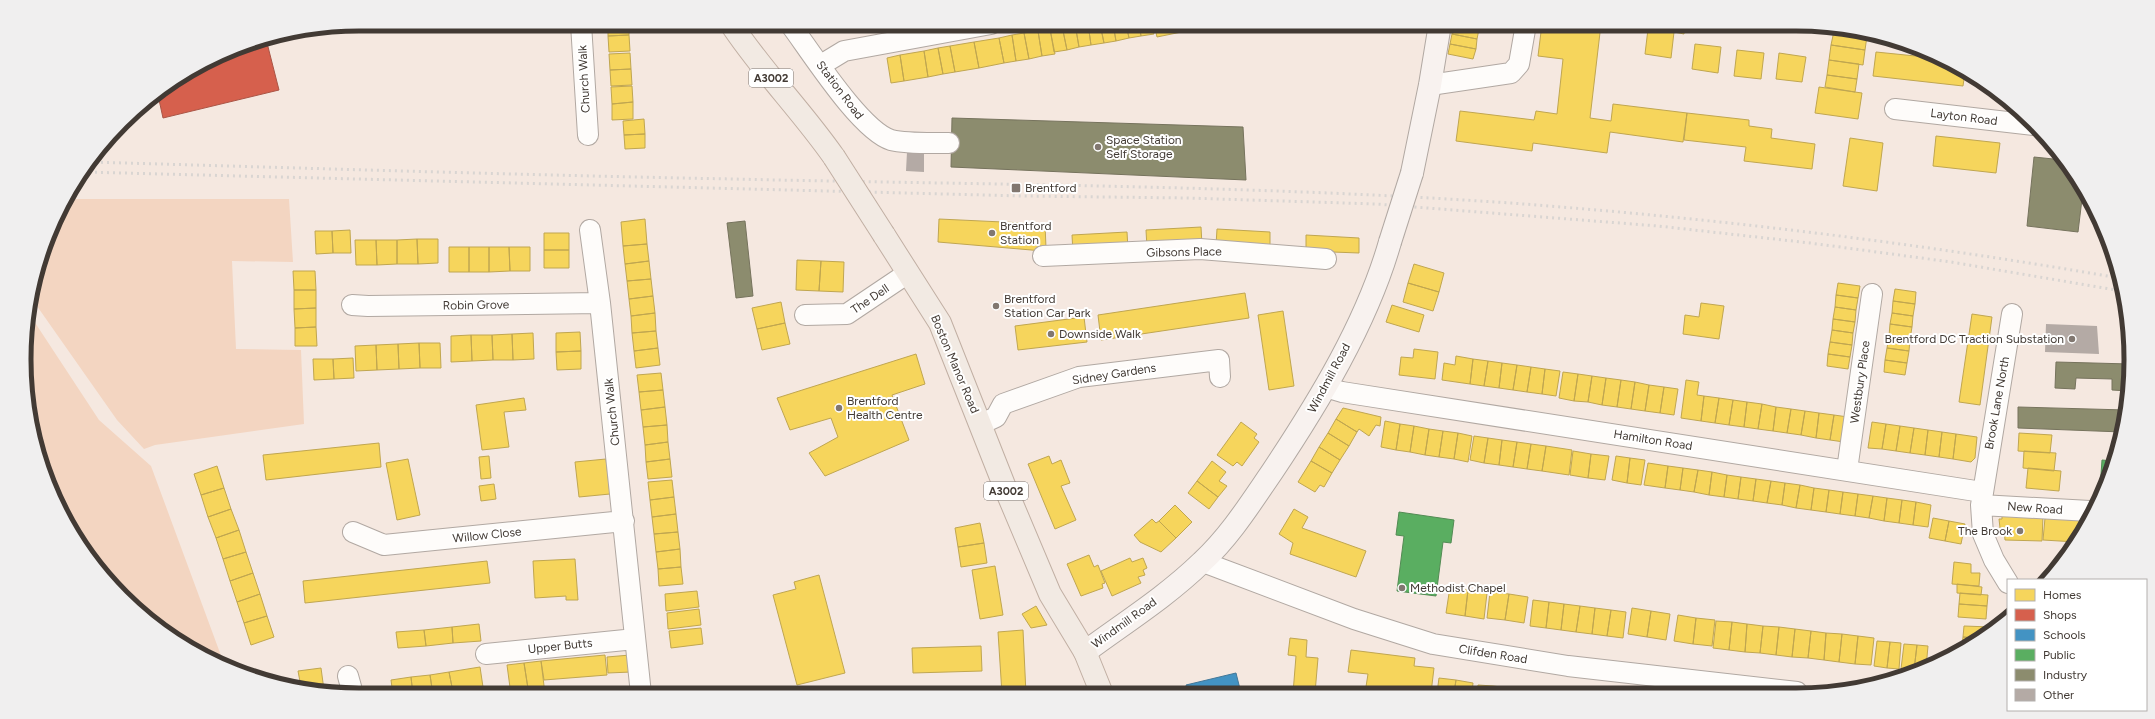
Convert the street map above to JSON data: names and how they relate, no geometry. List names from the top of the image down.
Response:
{
  "streets": {
    "main road": ["A3002", "Boston Manor Road", "Windmill Road"],
    "street": [
      "Church Walk",
      "Station Road",
      "Layton Road",
      "Gibsons Place",
      "The Dell",
      "Robin Grove",
      "Sidney Gardens",
      "Westbury Place",
      "Brook Lane North",
      "Hamilton Road",
      "New Road",
      "Willow Close",
      "Upper Butts",
      "Clifden Road"
    ]
  },
  "crossings": [
    ["Church Walk", "Robin Grove"],
    ["Church Walk", "Willow Close"],
    ["Church Walk", "Upper Butts"],
    ["The Dell", "Boston Manor Road"],
    ["Boston Manor Road", "Sidney Gardens"],
    ["Boston Manor Road", "Windmill Road"],
    ["Windmill Road", "Hamilton Road"],
    ["Windmill Road", "Clifden Road"],
    ["Westbury Place", "Hamilton Road"],
    ["Brook Lane North", "Hamilton Road"],
    ["Brook Lane North", "New Road"],
    ["Hamilton Road", "New Road"]
  ],
  "places": {
    "other": [
      "Space Station Self Storage",
      "Brentford Station",
      "Brentford Station Car Park",
      "Downside Walk",
      "Brentford DC Traction Substation",
      "Brentford Health Centre",
      "The Brook",
      "Methodist Chapel"
    ],
    "transit": ["Brentford"]
  },
  "legend": [
    "Homes",
    "Shops",
    "Schools",
    "Public",
    "Industry",
    "Other"
  ]
}
